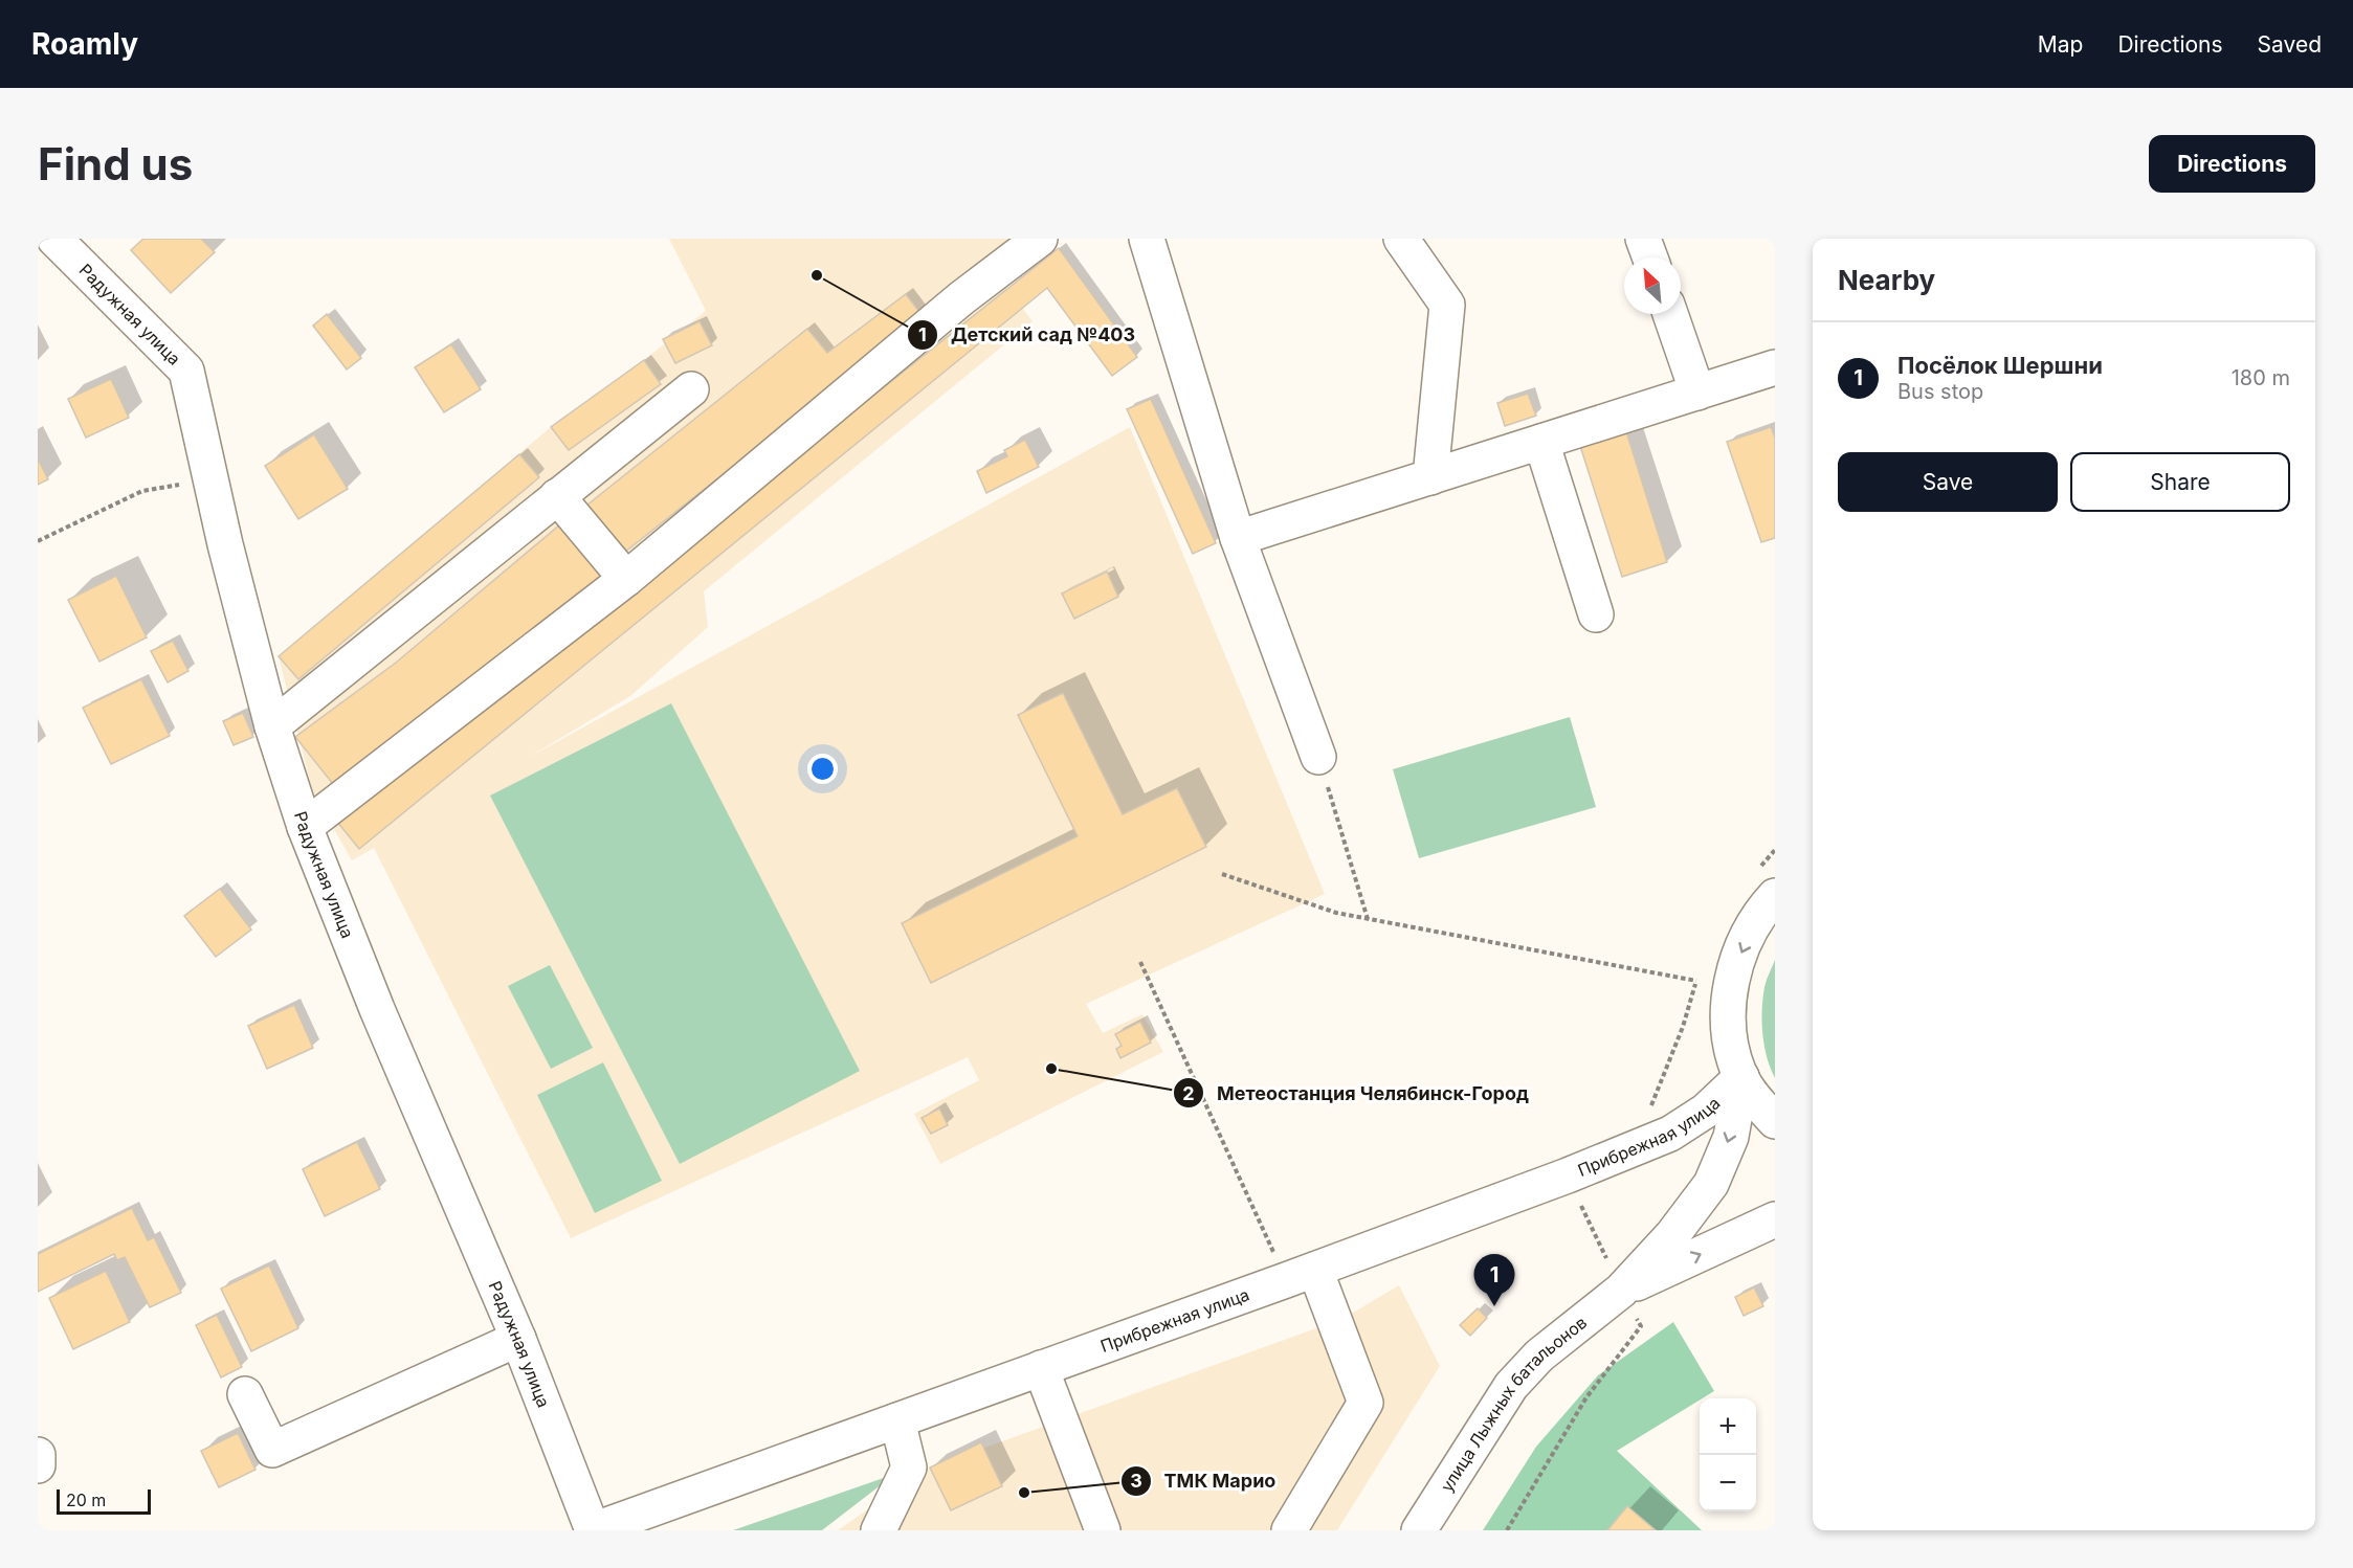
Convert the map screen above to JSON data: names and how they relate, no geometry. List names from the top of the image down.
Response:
{
  "streets": {
    "street": ["Радужная улица", "Прибрежная улица", "улица Лыжных батальонов"]
  },
  "crossings": [
    ["Радужная улица", "Прибрежная улица"]
  ],
  "places": ["Детский сад №403", "Метеостанция Челябинск-Город", "ТМК Марио"],
  "scale_bar": "20 m",
  "north": "top left",
  "page": {
    "header": "Roamly",
    "nav": ["Map", "Directions", "Saved"],
    "buttons": [
      "Directions",
      ["Save", "Share"]
    ],
    "title": "Find us",
    "heading": "Nearby",
    "list": [
      {
        "mark": "1",
        "name": "Посёлок Шершни",
        "note": "Bus stop",
        "value": "180 m"
      }
    ],
    "pins": "1",
    "map_buttons": ["+", "−"],
    "scale": "20 m"
  }
}
